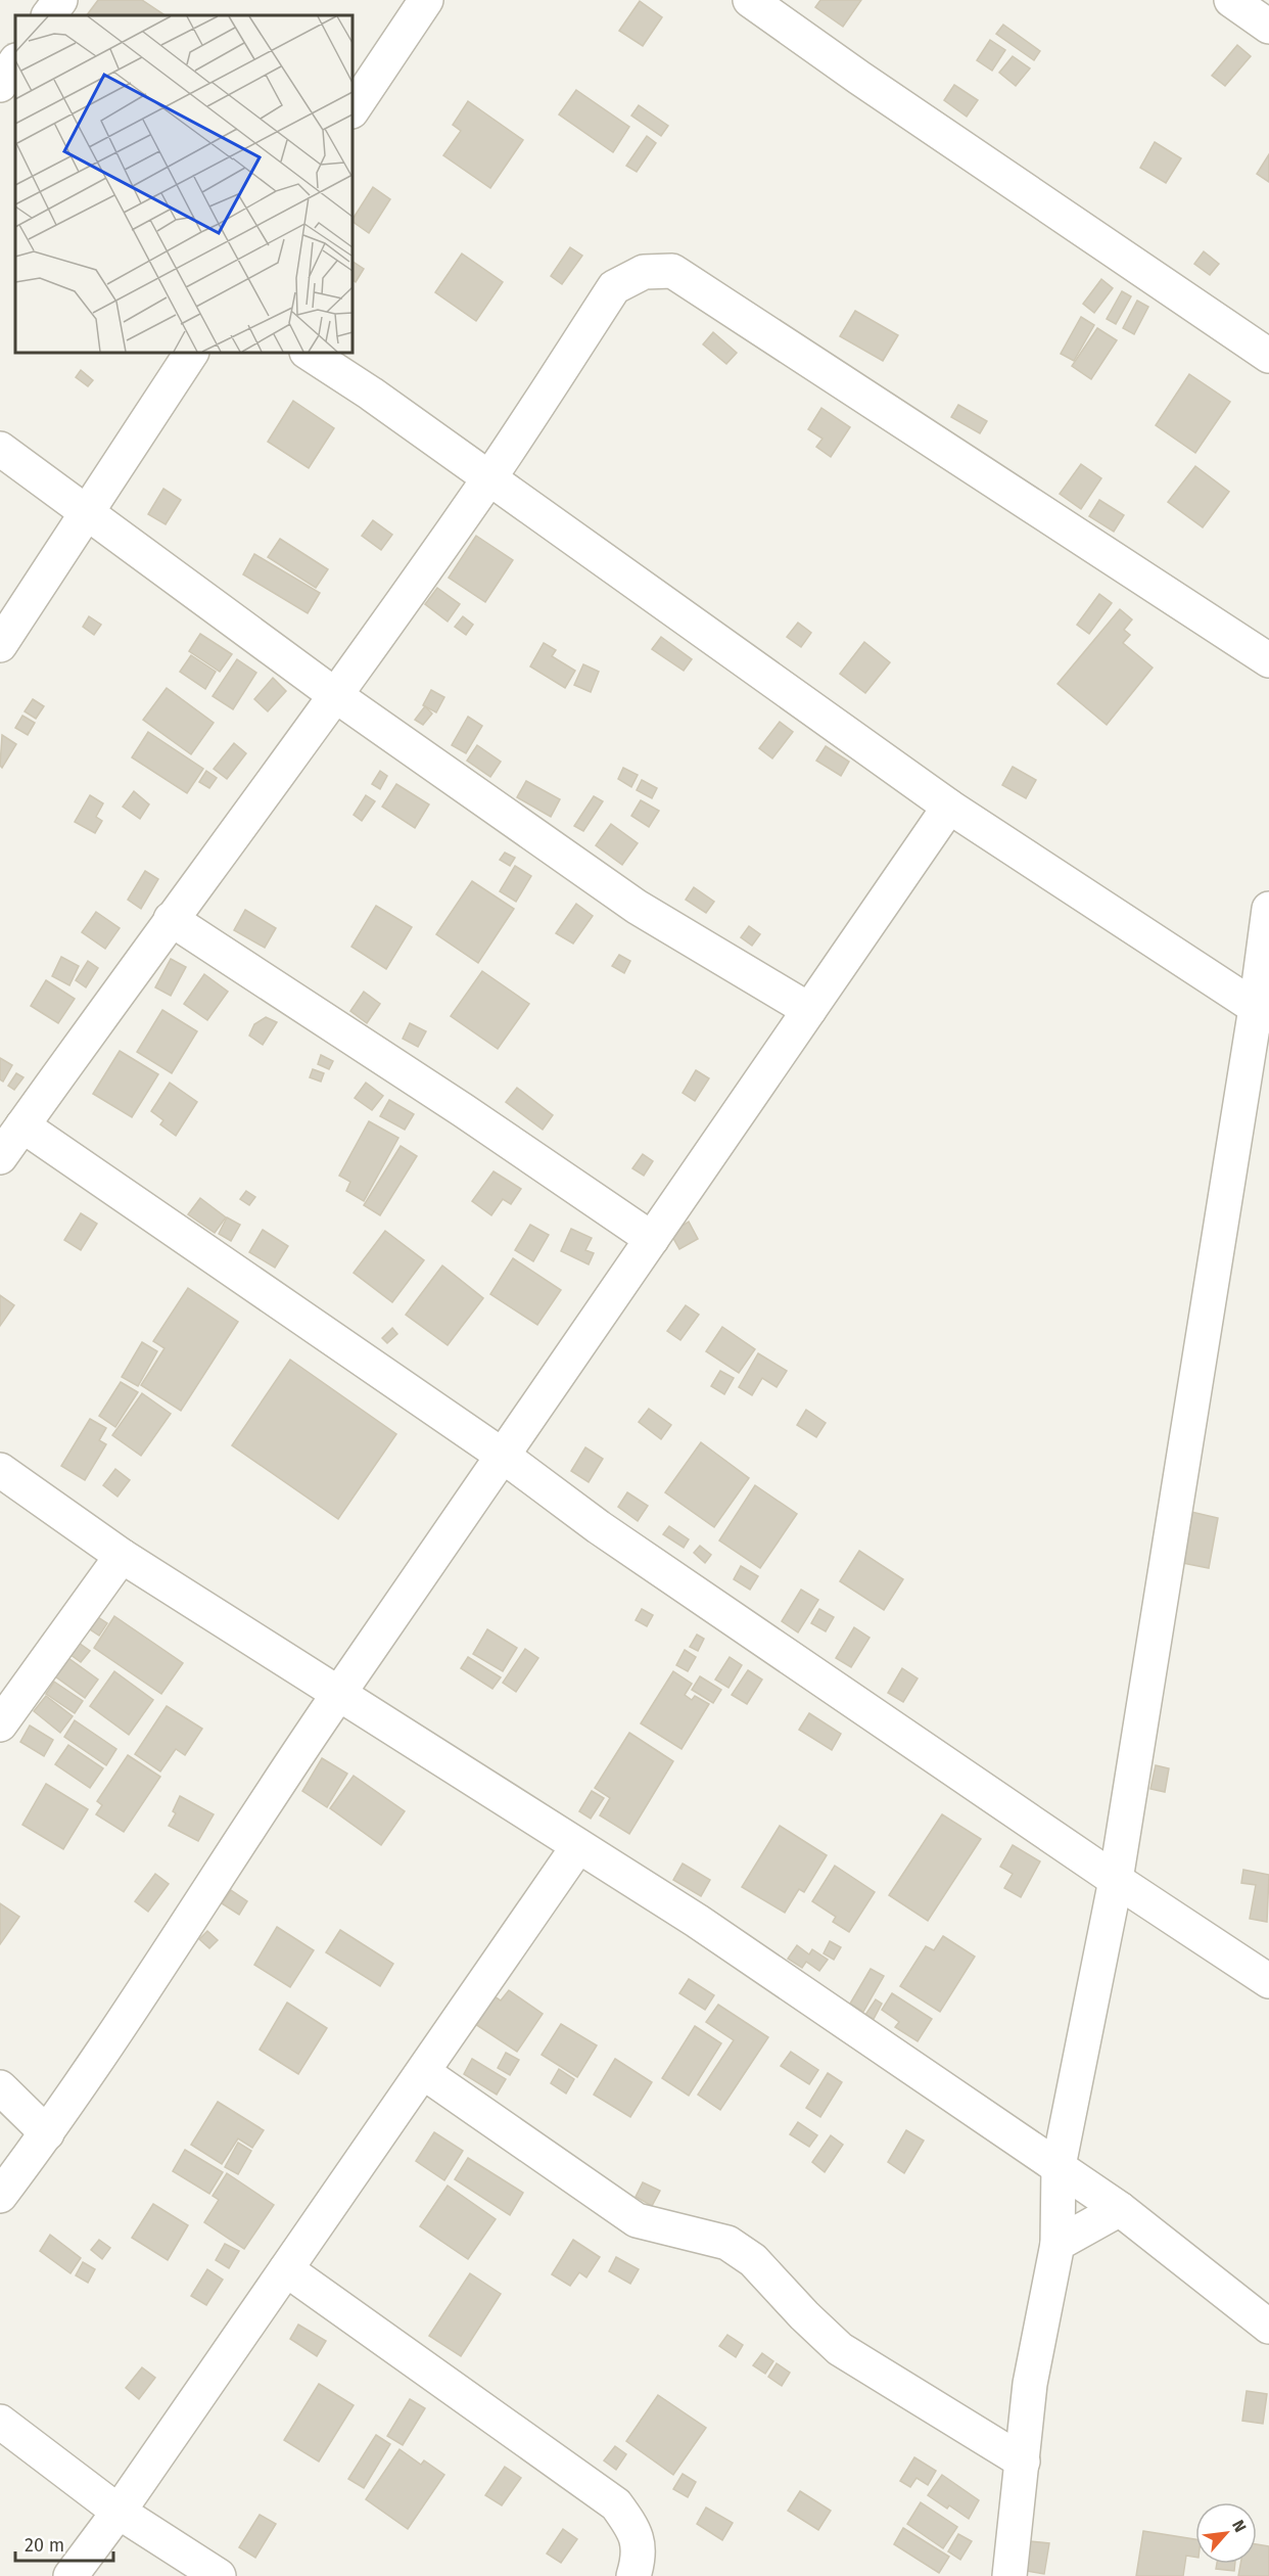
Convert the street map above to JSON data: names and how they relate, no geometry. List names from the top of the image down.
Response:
{
  "scale_bar": "20 m",
  "north": "top right"
}
